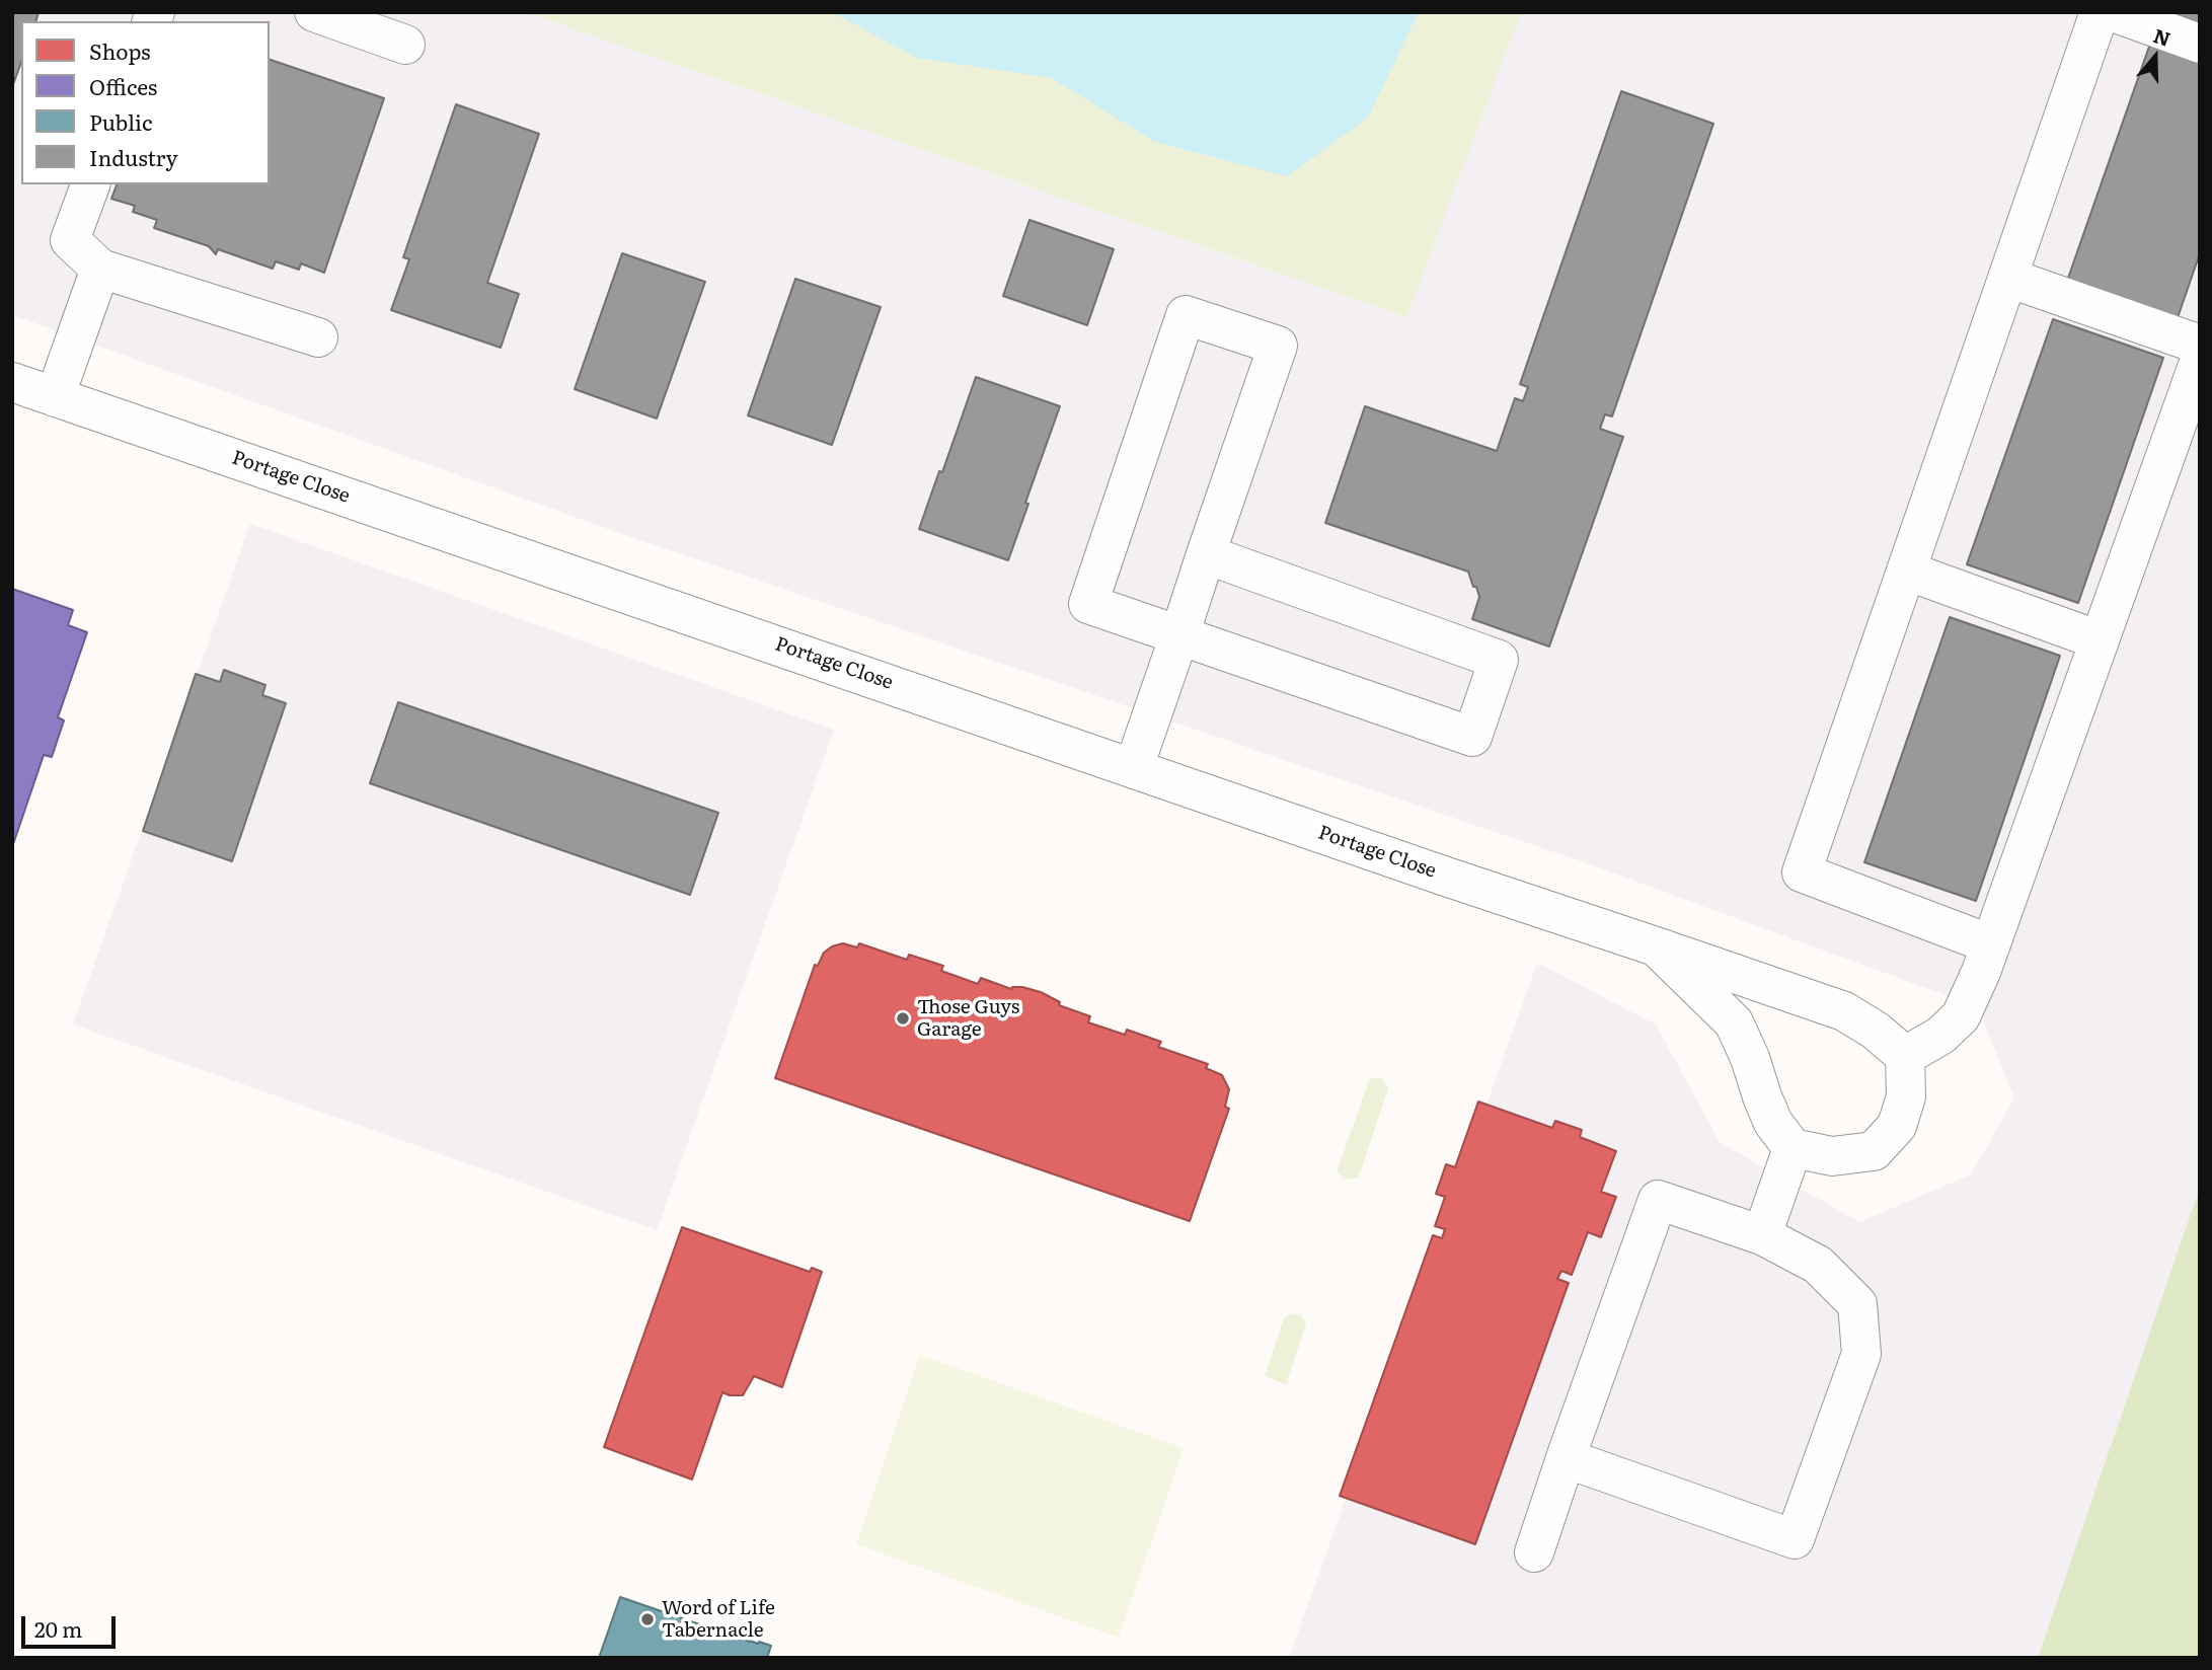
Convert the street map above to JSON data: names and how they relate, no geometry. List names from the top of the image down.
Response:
{
  "streets": {
    "street": ["Portage Close"]
  },
  "places": ["Those Guys Garage", "Word of Life Tabernacle"],
  "legend": [
    "Shops",
    "Offices",
    "Public",
    "Industry"
  ],
  "scale_bar": "20 m",
  "north": "top"
}
